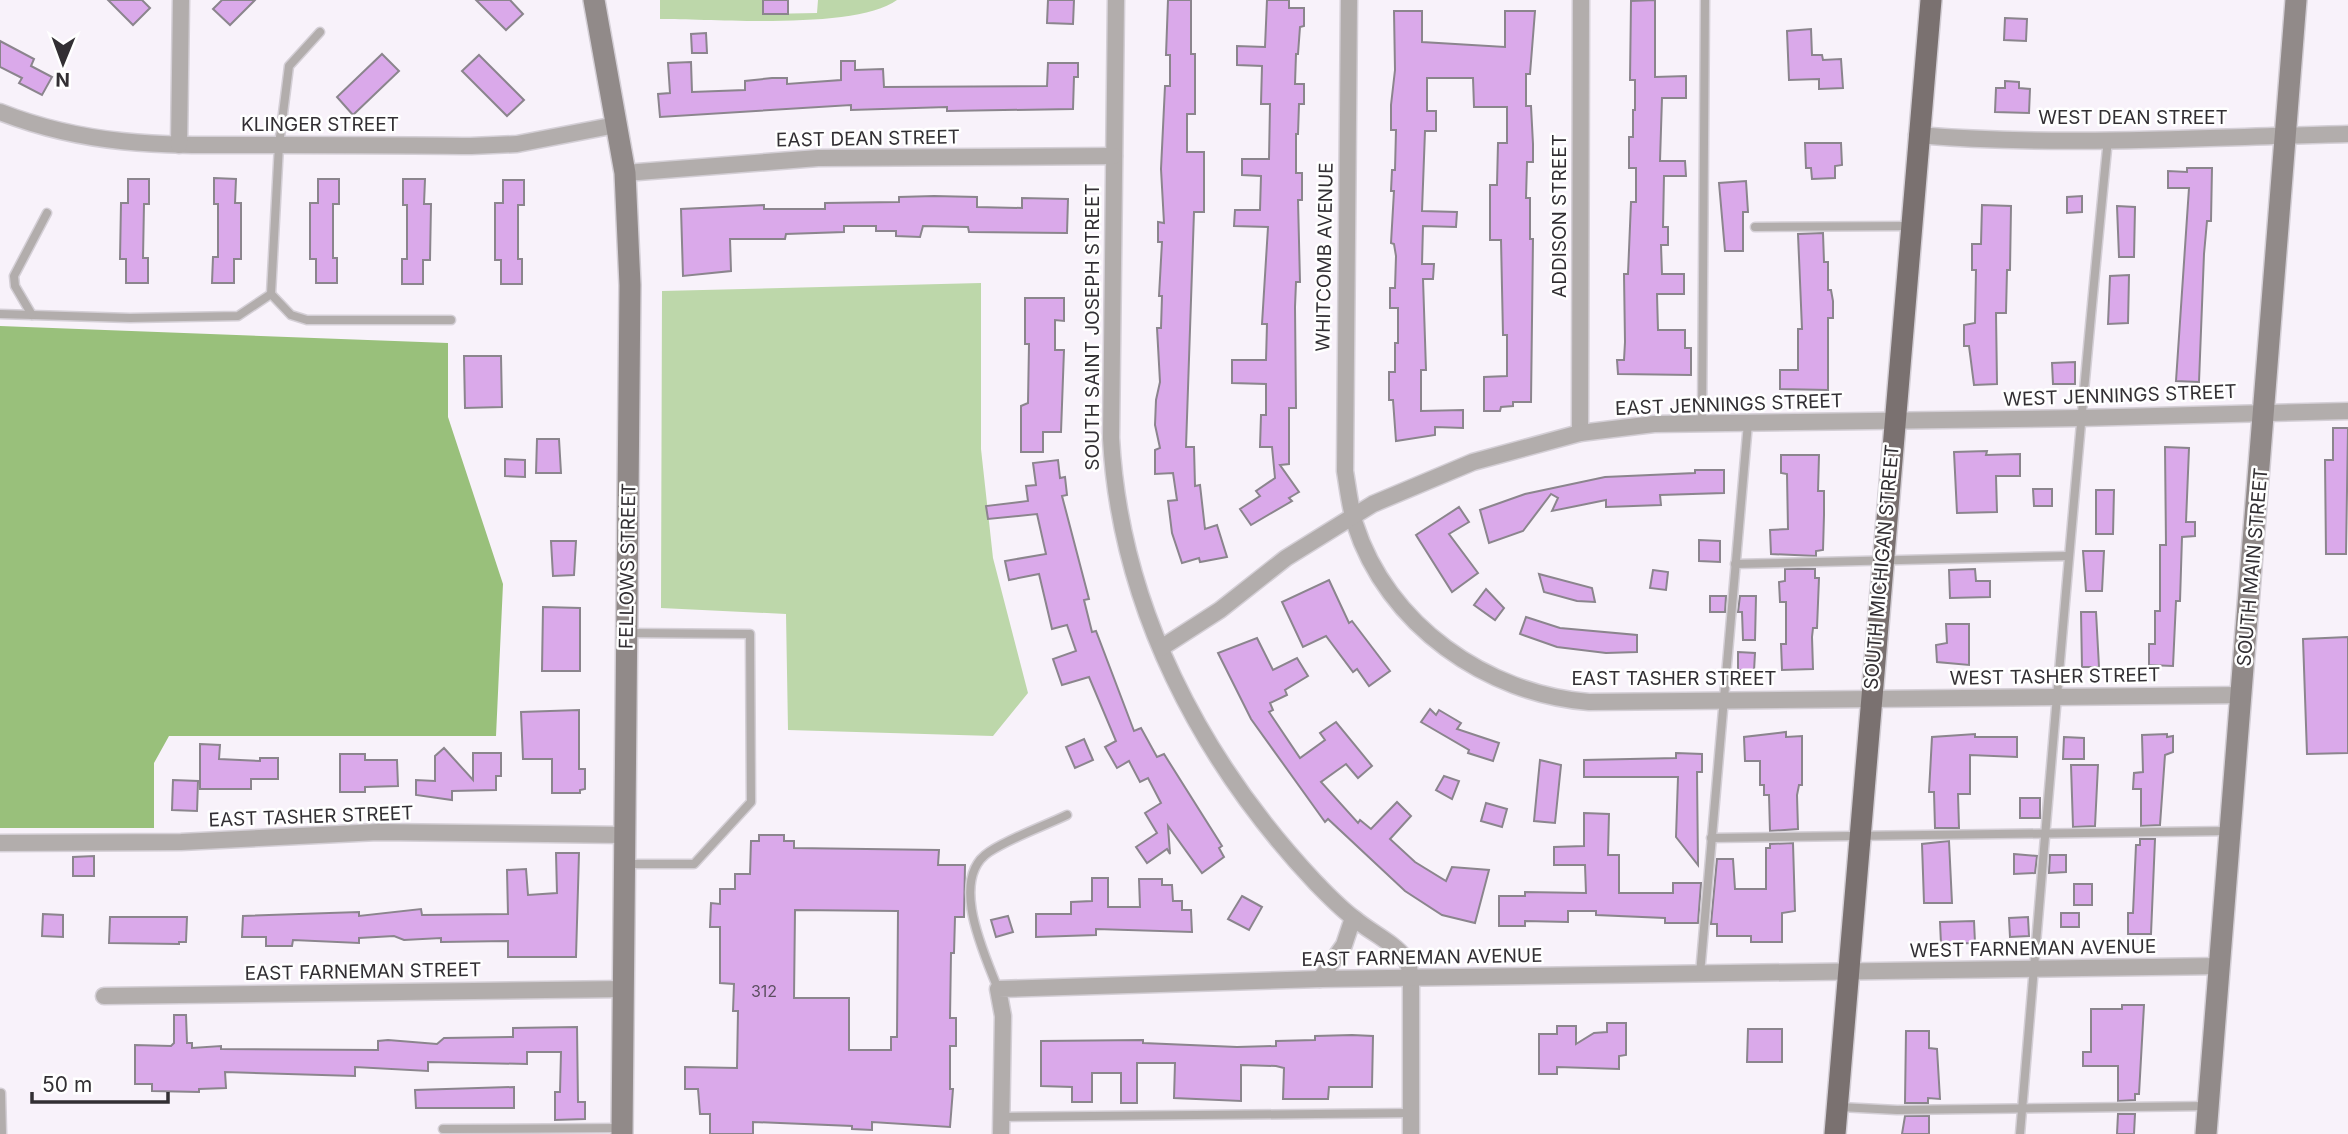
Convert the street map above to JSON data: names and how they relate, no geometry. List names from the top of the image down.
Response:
{
  "streets": {
    "main road": ["FELLOWS STREET", "SOUTH MICHIGAN STREET", "SOUTH MAIN STREET"],
    "street": [
      "WEST DEAN STREET",
      "KLINGER STREET",
      "EAST DEAN STREET",
      "ADDISON STREET",
      "WHITCOMB AVENUE",
      "SOUTH SAINT JOSEPH STREET",
      "WEST JENNINGS STREET",
      "EAST JENNINGS STREET",
      "WEST TASHER STREET",
      "EAST TASHER STREET",
      "WEST FARNEMAN AVENUE",
      "EAST FARNEMAN AVENUE",
      "EAST FARNEMAN STREET"
    ]
  },
  "crossings": [
    ["WEST DEAN STREET", "SOUTH MICHIGAN STREET"],
    ["WEST DEAN STREET", "SOUTH MAIN STREET"],
    ["KLINGER STREET", "FELLOWS STREET"],
    ["EAST DEAN STREET", "SOUTH SAINT JOSEPH STREET"],
    ["EAST DEAN STREET", "FELLOWS STREET"],
    ["ADDISON STREET", "EAST JENNINGS STREET"],
    ["WHITCOMB AVENUE", "EAST JENNINGS STREET"],
    ["WHITCOMB AVENUE", "EAST TASHER STREET"],
    ["SOUTH SAINT JOSEPH STREET", "EAST JENNINGS STREET"],
    ["SOUTH SAINT JOSEPH STREET", "EAST FARNEMAN AVENUE"],
    ["WEST JENNINGS STREET", "EAST JENNINGS STREET"],
    ["WEST JENNINGS STREET", "SOUTH MICHIGAN STREET"],
    ["WEST JENNINGS STREET", "SOUTH MAIN STREET"],
    ["EAST JENNINGS STREET", "SOUTH MICHIGAN STREET"],
    ["EAST JENNINGS STREET", "EAST TASHER STREET"],
    ["FELLOWS STREET", "EAST TASHER STREET"],
    ["FELLOWS STREET", "EAST FARNEMAN STREET"],
    ["SOUTH MICHIGAN STREET", "WEST TASHER STREET"],
    ["SOUTH MICHIGAN STREET", "EAST TASHER STREET"],
    ["SOUTH MICHIGAN STREET", "WEST FARNEMAN AVENUE"],
    ["SOUTH MICHIGAN STREET", "EAST FARNEMAN AVENUE"],
    ["SOUTH MAIN STREET", "WEST TASHER STREET"],
    ["SOUTH MAIN STREET", "WEST FARNEMAN AVENUE"],
    ["WEST TASHER STREET", "EAST TASHER STREET"],
    ["WEST FARNEMAN AVENUE", "EAST FARNEMAN AVENUE"]
  ],
  "house_numbers": ["312"],
  "scale_bar": "50 m",
  "north": "bottom"
}
